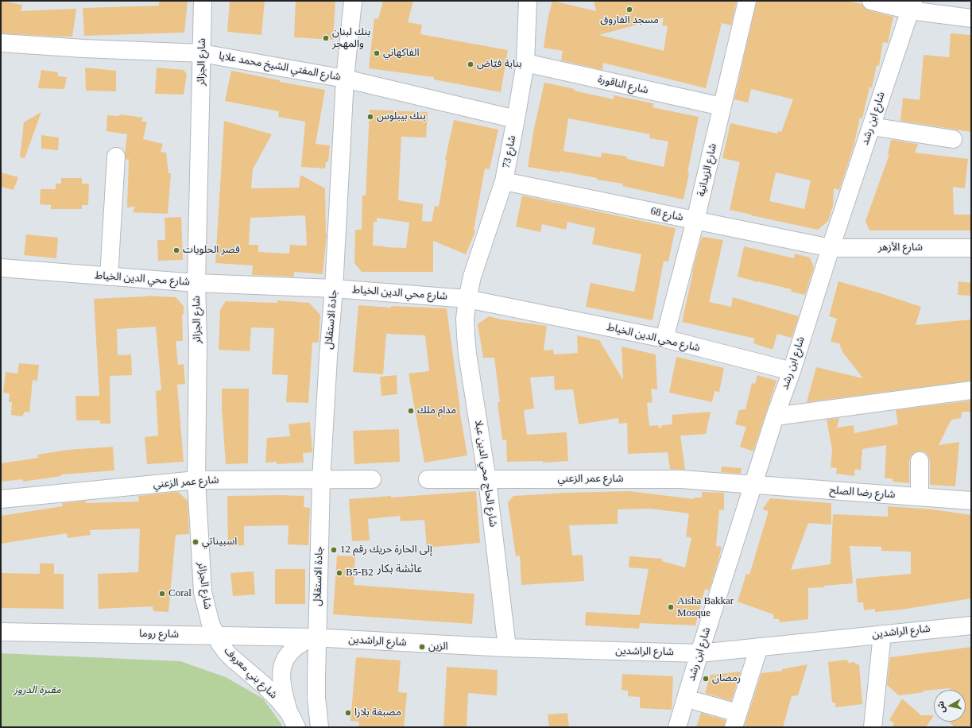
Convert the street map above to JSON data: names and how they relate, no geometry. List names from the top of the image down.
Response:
{
  "streets": {
    "street": [
      "شارع الجزائر",
      "شارع المفتي الشيخ محمد علايا",
      "شارع الناقورة",
      "شارع ابن رشد",
      "شارع 73",
      "شارع الزيدانية",
      "شارع 68",
      "شارع الأزهر",
      "شارع محي الدين الخياط",
      "جادة الاستقلال",
      "شارع الحاج محي الدين عبلا",
      "شارع عمر الزعني",
      "شارع رضا الصلح",
      "شارع الراشدين",
      "شارع روما",
      "شارع بني معروف"
    ]
  },
  "crossings": [
    ["شارع الجزائر", "شارع المفتي الشيخ محمد علايا"],
    ["شارع الجزائر", "شارع محي الدين الخياط"],
    ["شارع الجزائر", "شارع عمر الزعني"],
    ["شارع الجزائر", "شارع روما"],
    ["شارع الجزائر", "شارع بني معروف"],
    ["شارع المفتي الشيخ محمد علايا", "شارع 73"],
    ["شارع المفتي الشيخ محمد علايا", "جادة الاستقلال"],
    ["شارع الناقورة", "شارع 73"],
    ["شارع الناقورة", "شارع الزيدانية"],
    ["شارع ابن رشد", "شارع 68"],
    ["شارع ابن رشد", "شارع الأزهر"],
    ["شارع ابن رشد", "شارع محي الدين الخياط"],
    ["شارع ابن رشد", "شارع عمر الزعني"],
    ["شارع ابن رشد", "شارع رضا الصلح"],
    ["شارع ابن رشد", "شارع الراشدين"],
    ["شارع 73", "شارع 68"],
    ["شارع 73", "شارع محي الدين الخياط"],
    ["شارع 73", "شارع الحاج محي الدين عبلا"],
    ["شارع الزيدانية", "شارع 68"],
    ["شارع الزيدانية", "شارع محي الدين الخياط"],
    ["شارع 68", "شارع الأزهر"],
    ["شارع محي الدين الخياط", "جادة الاستقلال"],
    ["شارع محي الدين الخياط", "شارع الحاج محي الدين عبلا"],
    ["جادة الاستقلال", "شارع عمر الزعني"],
    ["جادة الاستقلال", "شارع الراشدين"],
    ["جادة الاستقلال", "شارع روما"],
    ["شارع الحاج محي الدين عبلا", "شارع عمر الزعني"],
    ["شارع الحاج محي الدين عبلا", "شارع الراشدين"],
    ["شارع عمر الزعني", "شارع رضا الصلح"],
    ["شارع الراشدين", "شارع روما"],
    ["شارع روما", "شارع بني معروف"]
  ],
  "districts": ["عائشة بكار"],
  "parks": ["مقبرة الدروز"],
  "places": [
    "مسجد الفاروق",
    "بنك لبنان والمهجر",
    "الفاكهاني",
    "بناية فيّاض",
    "بنك بيبلوس",
    "قصر الحلويات",
    "مدام ملك",
    "اسبيناتي",
    "إلی الحارة حريك رقم 12",
    "B5-B2",
    "Coral",
    "Aisha Bakkar Mosque",
    "الزين",
    "رمضان",
    "مصبغة بلازا"
  ],
  "north": "left"
}
